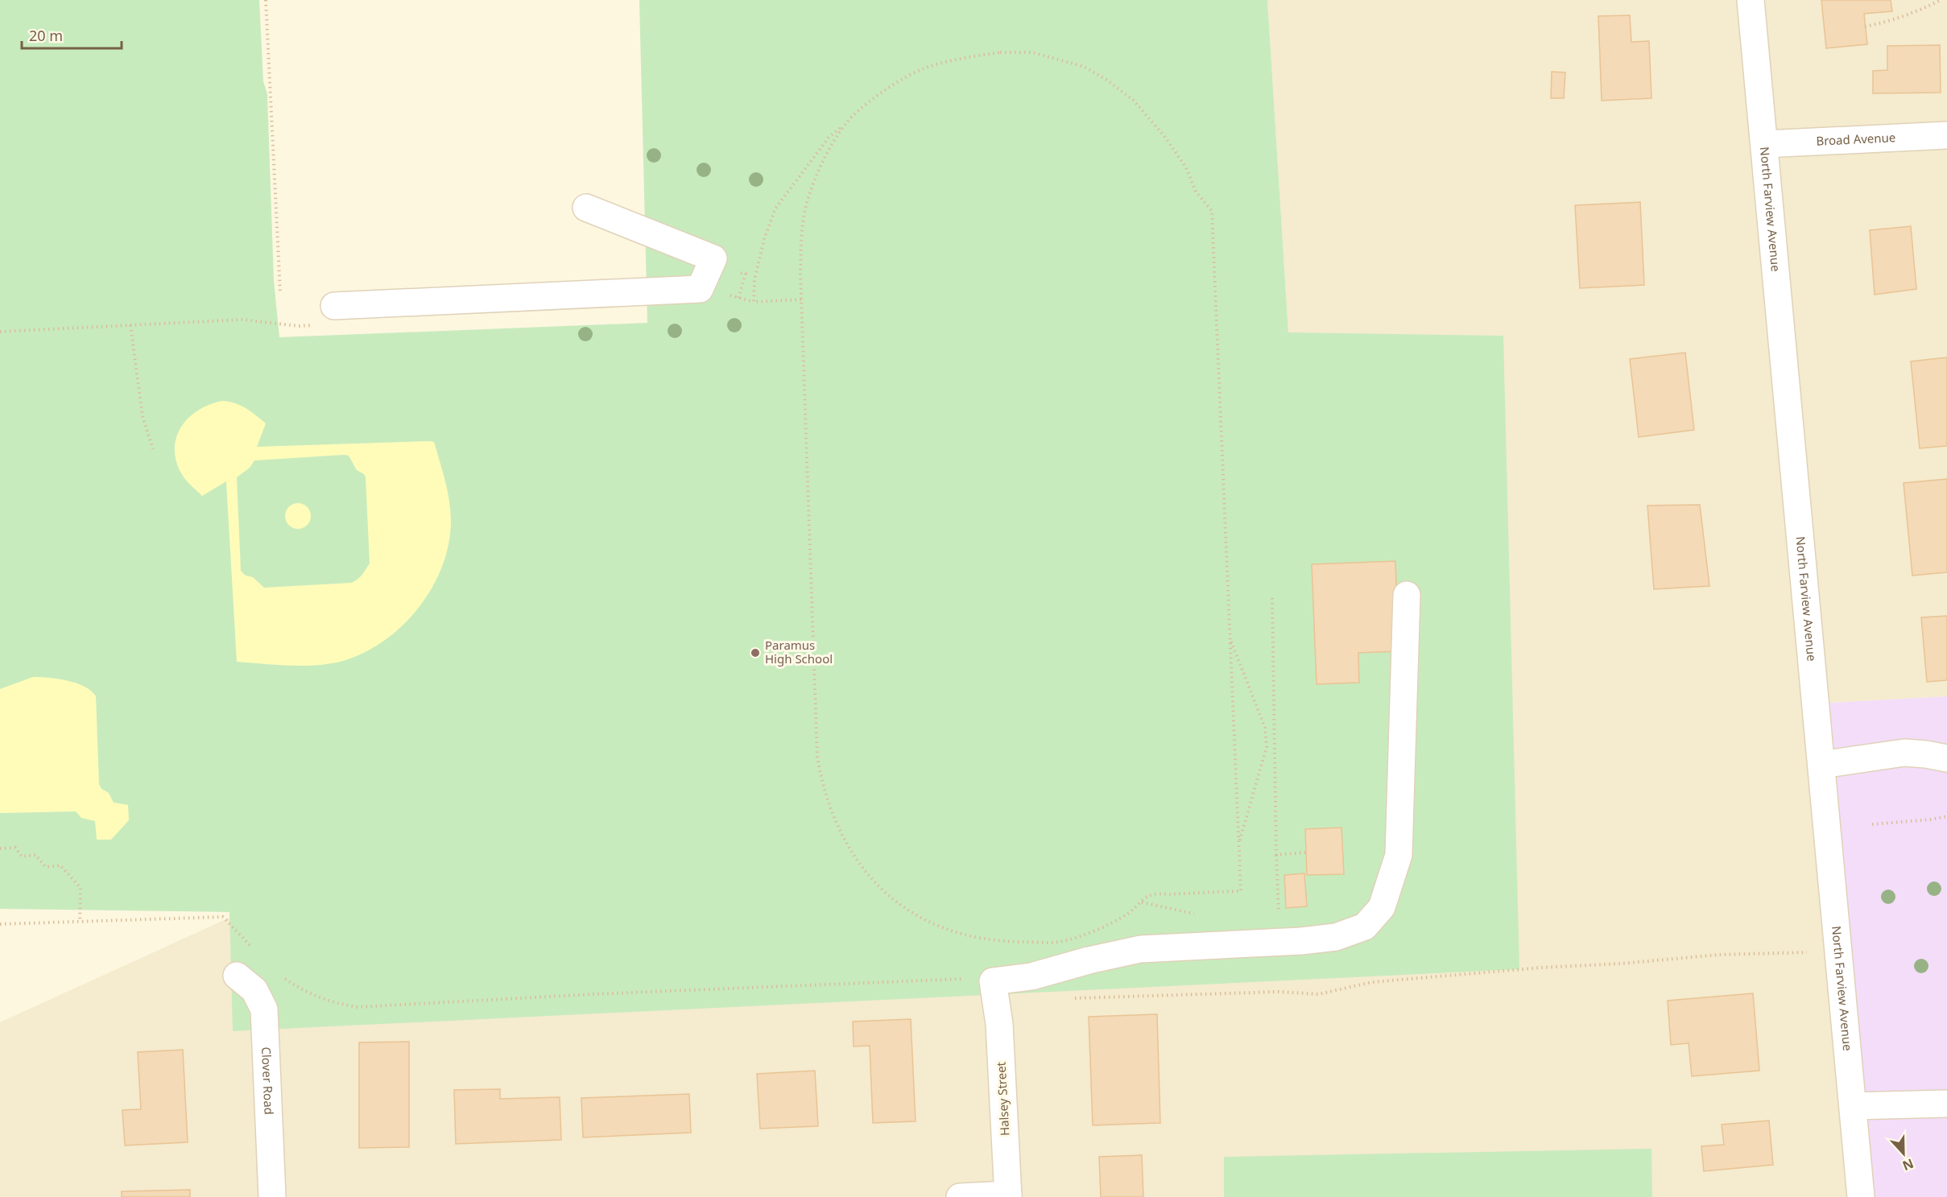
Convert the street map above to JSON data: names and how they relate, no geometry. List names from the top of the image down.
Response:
{
  "streets": {
    "street": [
      "Broad Avenue",
      "North Farview Avenue",
      "Clover Road",
      "Halsey Street"
    ]
  },
  "crossings": [
    ["Broad Avenue", "North Farview Avenue"]
  ],
  "places": ["Paramus High School"],
  "scale_bar": "20 m",
  "north": "bottom"
}
